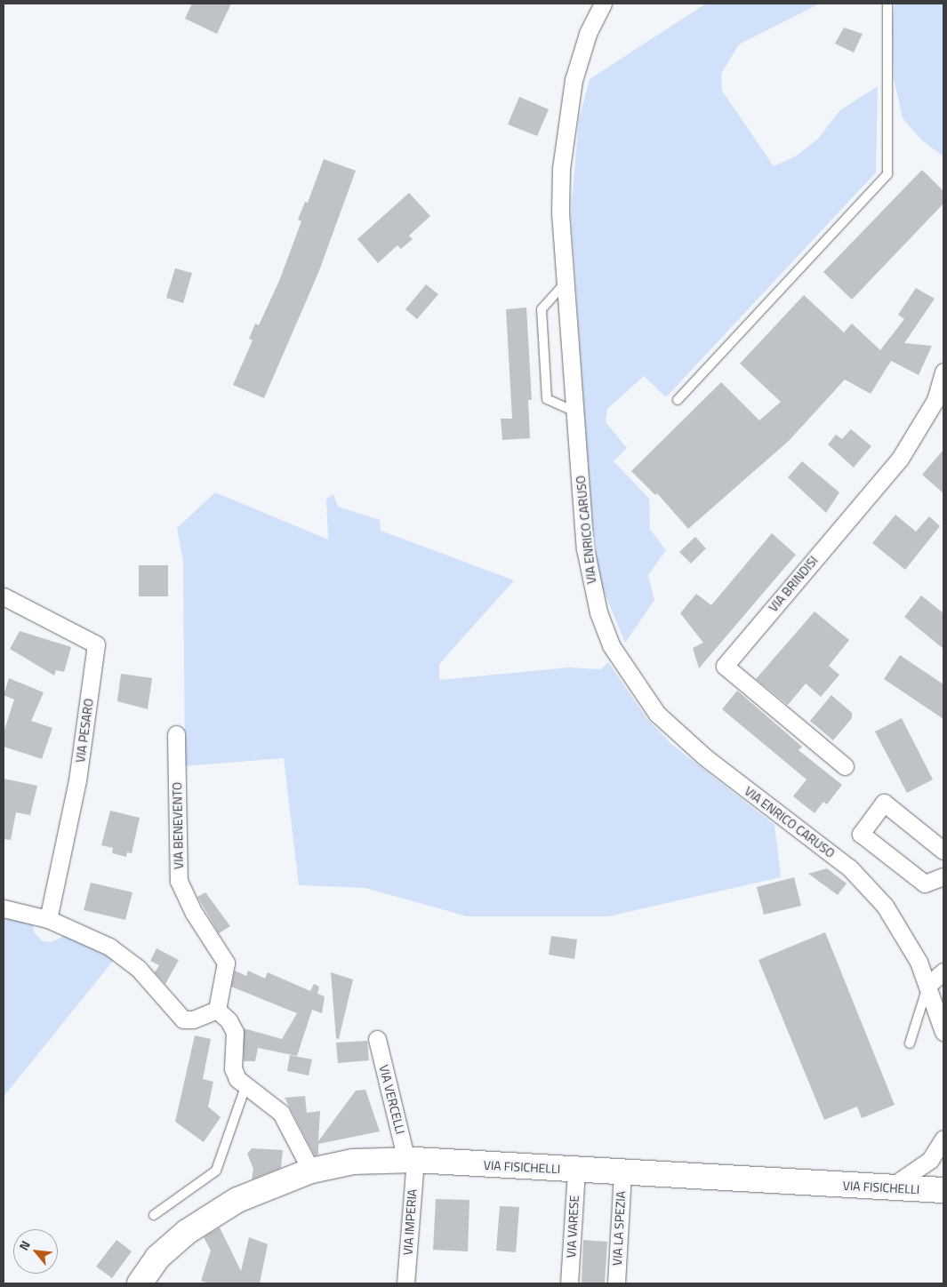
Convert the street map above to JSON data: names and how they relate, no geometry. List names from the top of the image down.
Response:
{
  "streets": {
    "main road": ["VIA FISICHELLI"],
    "street": [
      "VIA ENRICO CARUSO",
      "VIA BRINDISI",
      "VIA PESARO",
      "VIA BENEVENTO",
      "VIA VERCELLI",
      "VIA IMPERIA",
      "VIA VARESE",
      "VIA LA SPEZIA"
    ]
  },
  "crossings": [
    ["VIA VERCELLI", "VIA FISICHELLI"],
    ["VIA VERCELLI", "VIA IMPERIA"],
    ["VIA FISICHELLI", "VIA IMPERIA"],
    ["VIA FISICHELLI", "VIA VARESE"],
    ["VIA FISICHELLI", "VIA LA SPEZIA"]
  ],
  "north": "top left"
}
